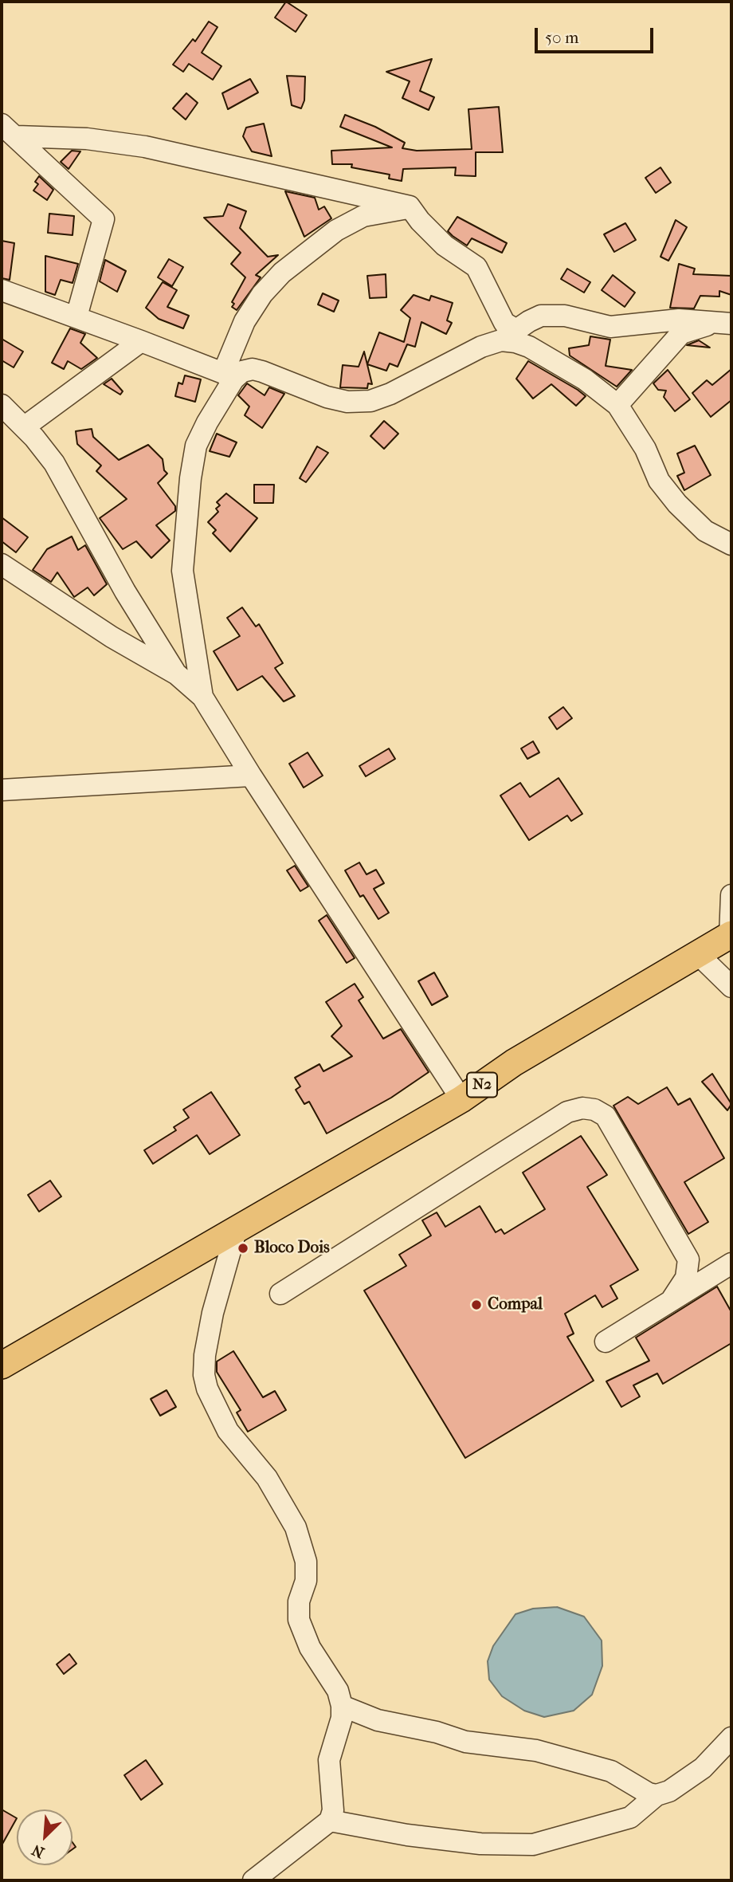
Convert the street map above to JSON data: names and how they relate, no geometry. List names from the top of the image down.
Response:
{
  "streets": {
    "main road": ["N2"]
  },
  "places": ["Bloco Dois", "Compal"],
  "scale_bar": "50 m",
  "north": "bottom left"
}
